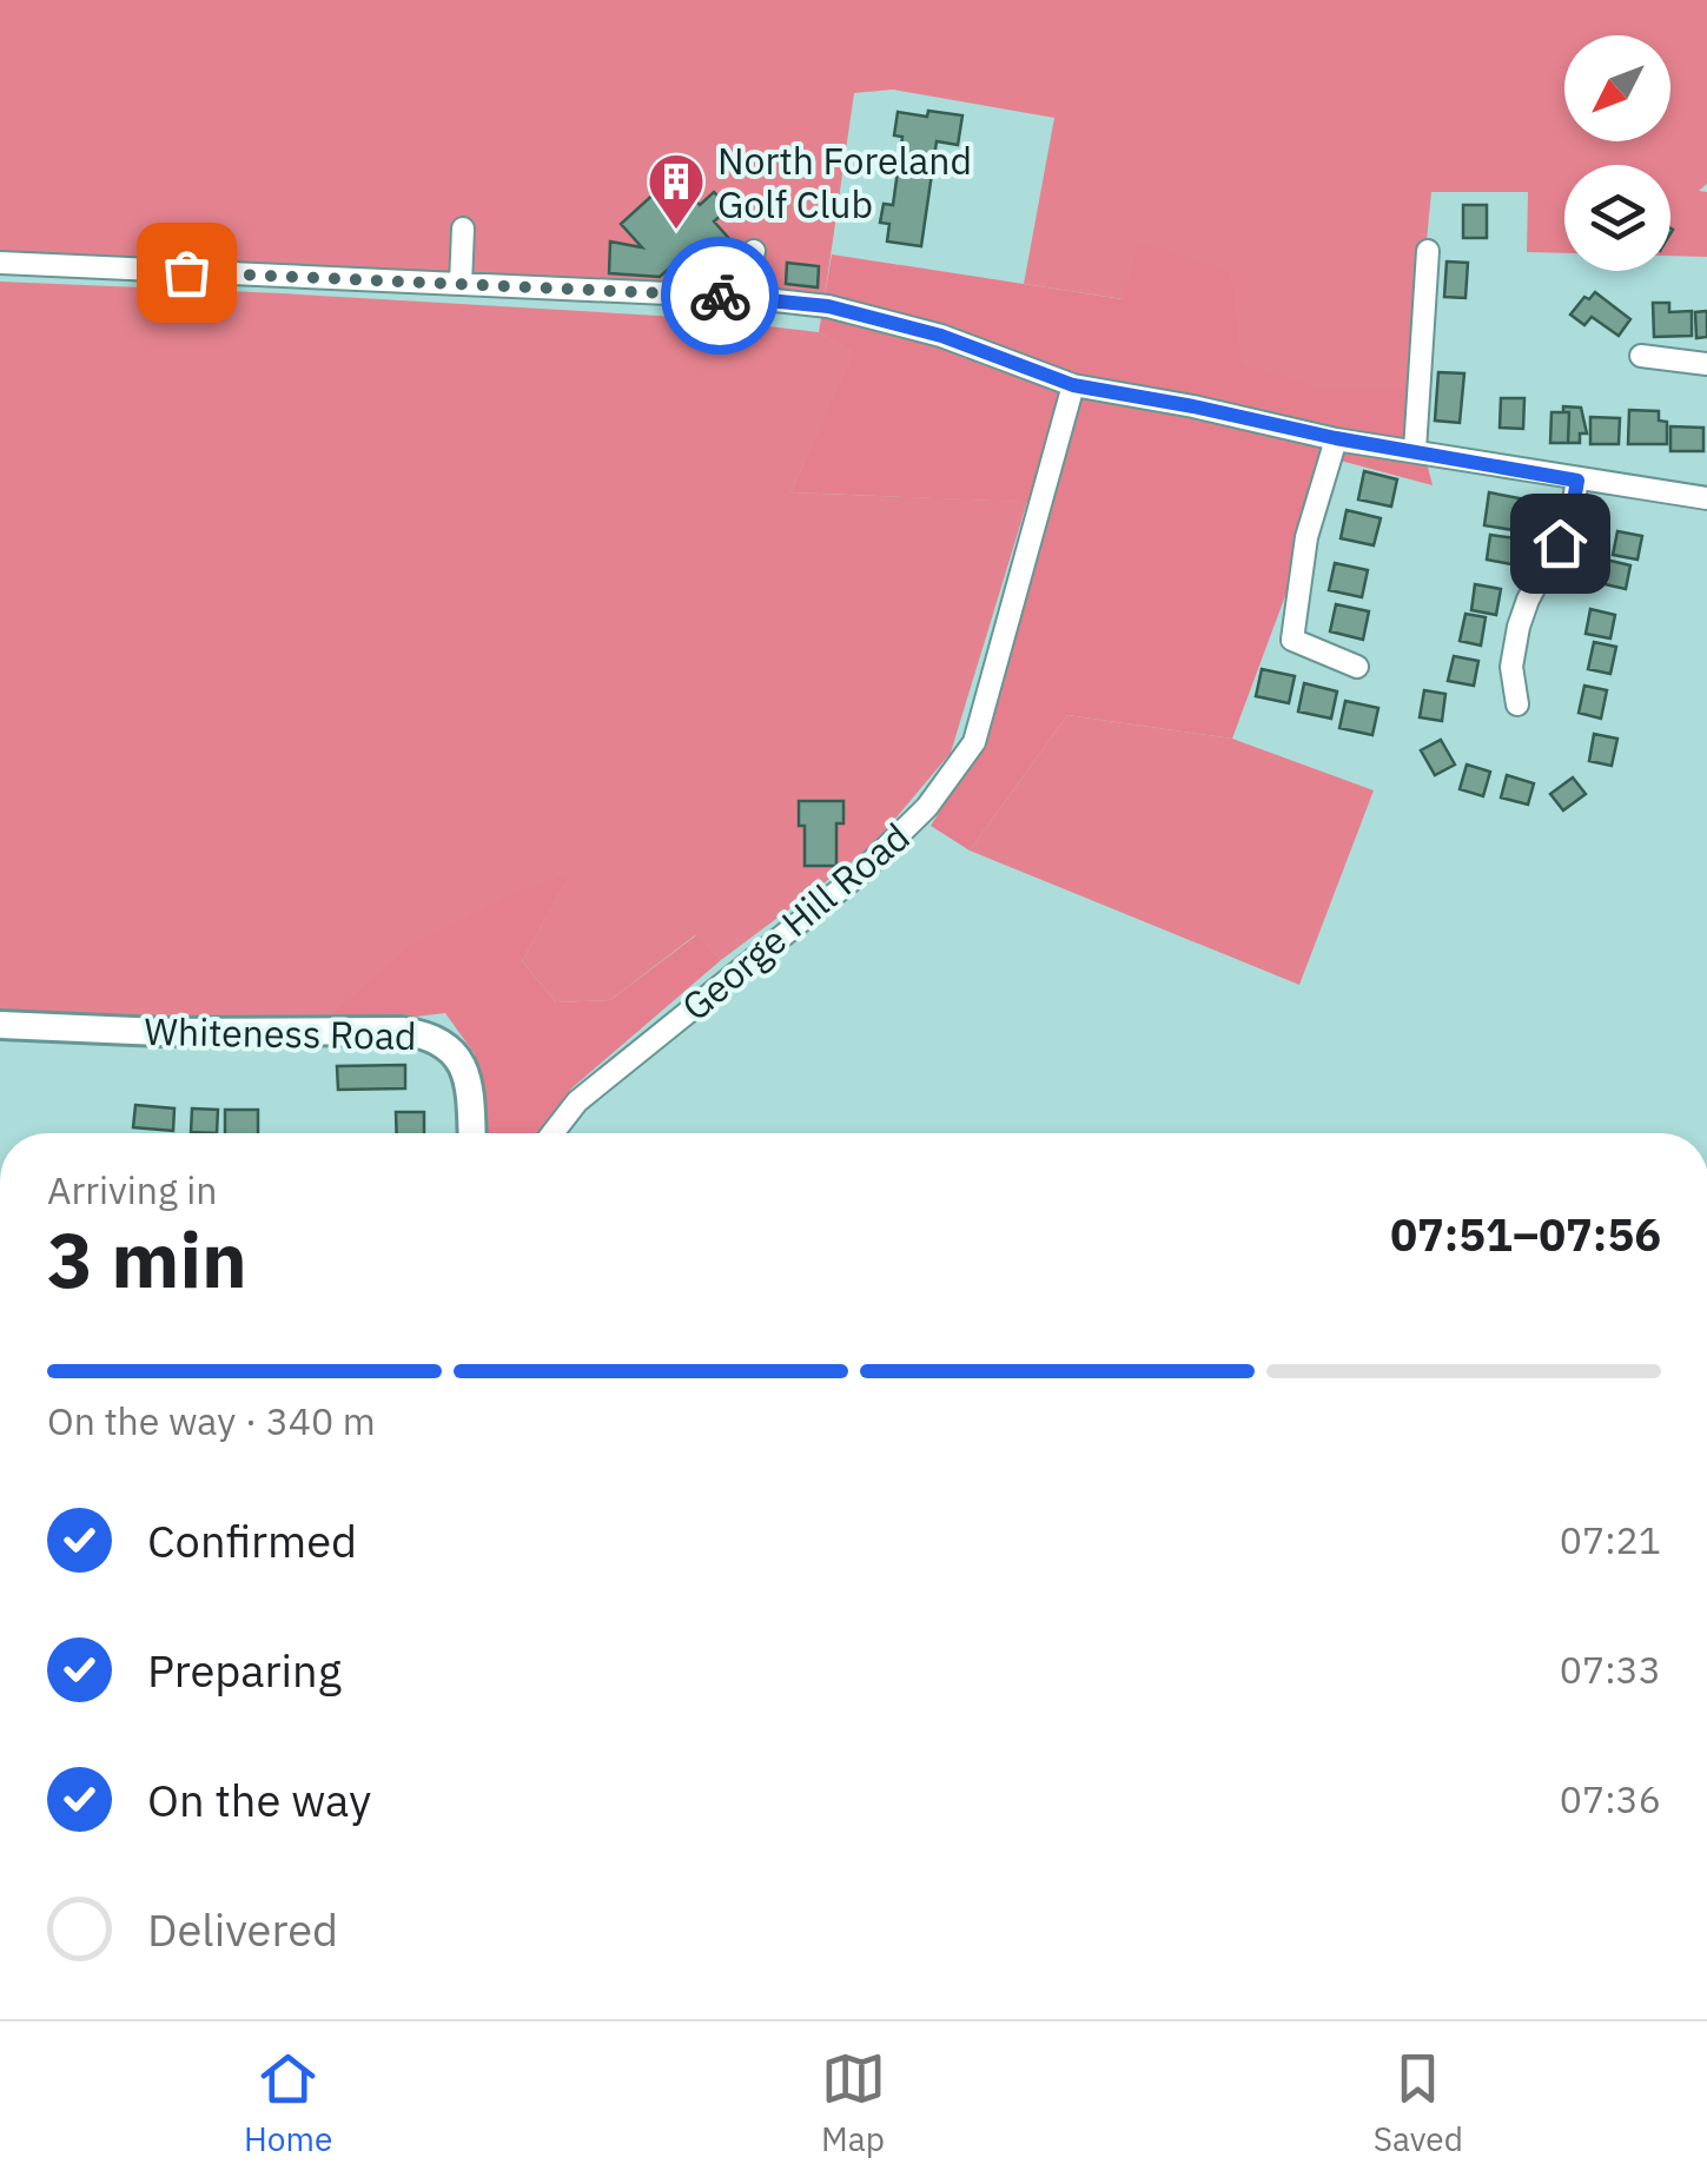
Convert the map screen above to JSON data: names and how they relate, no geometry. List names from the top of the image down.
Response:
{
  "streets": {
    "main road": ["Whiteness Road"],
    "street": ["George Hill Road"]
  },
  "places": {
    "building": ["North Foreland Golf Club"]
  },
  "north": "bottom left",
  "page": {
    "heading": ["3 min", "Arriving in", "07:51–07:56"],
    "bar": "On the way · 340 m",
    "list": [
      ["Confirmed", "07:21"],
      ["Preparing", "07:33"],
      ["On the way", "07:36"],
      "Delivered"
    ],
    "tabs": ["Home", "Map", "Saved"]
  }
}
